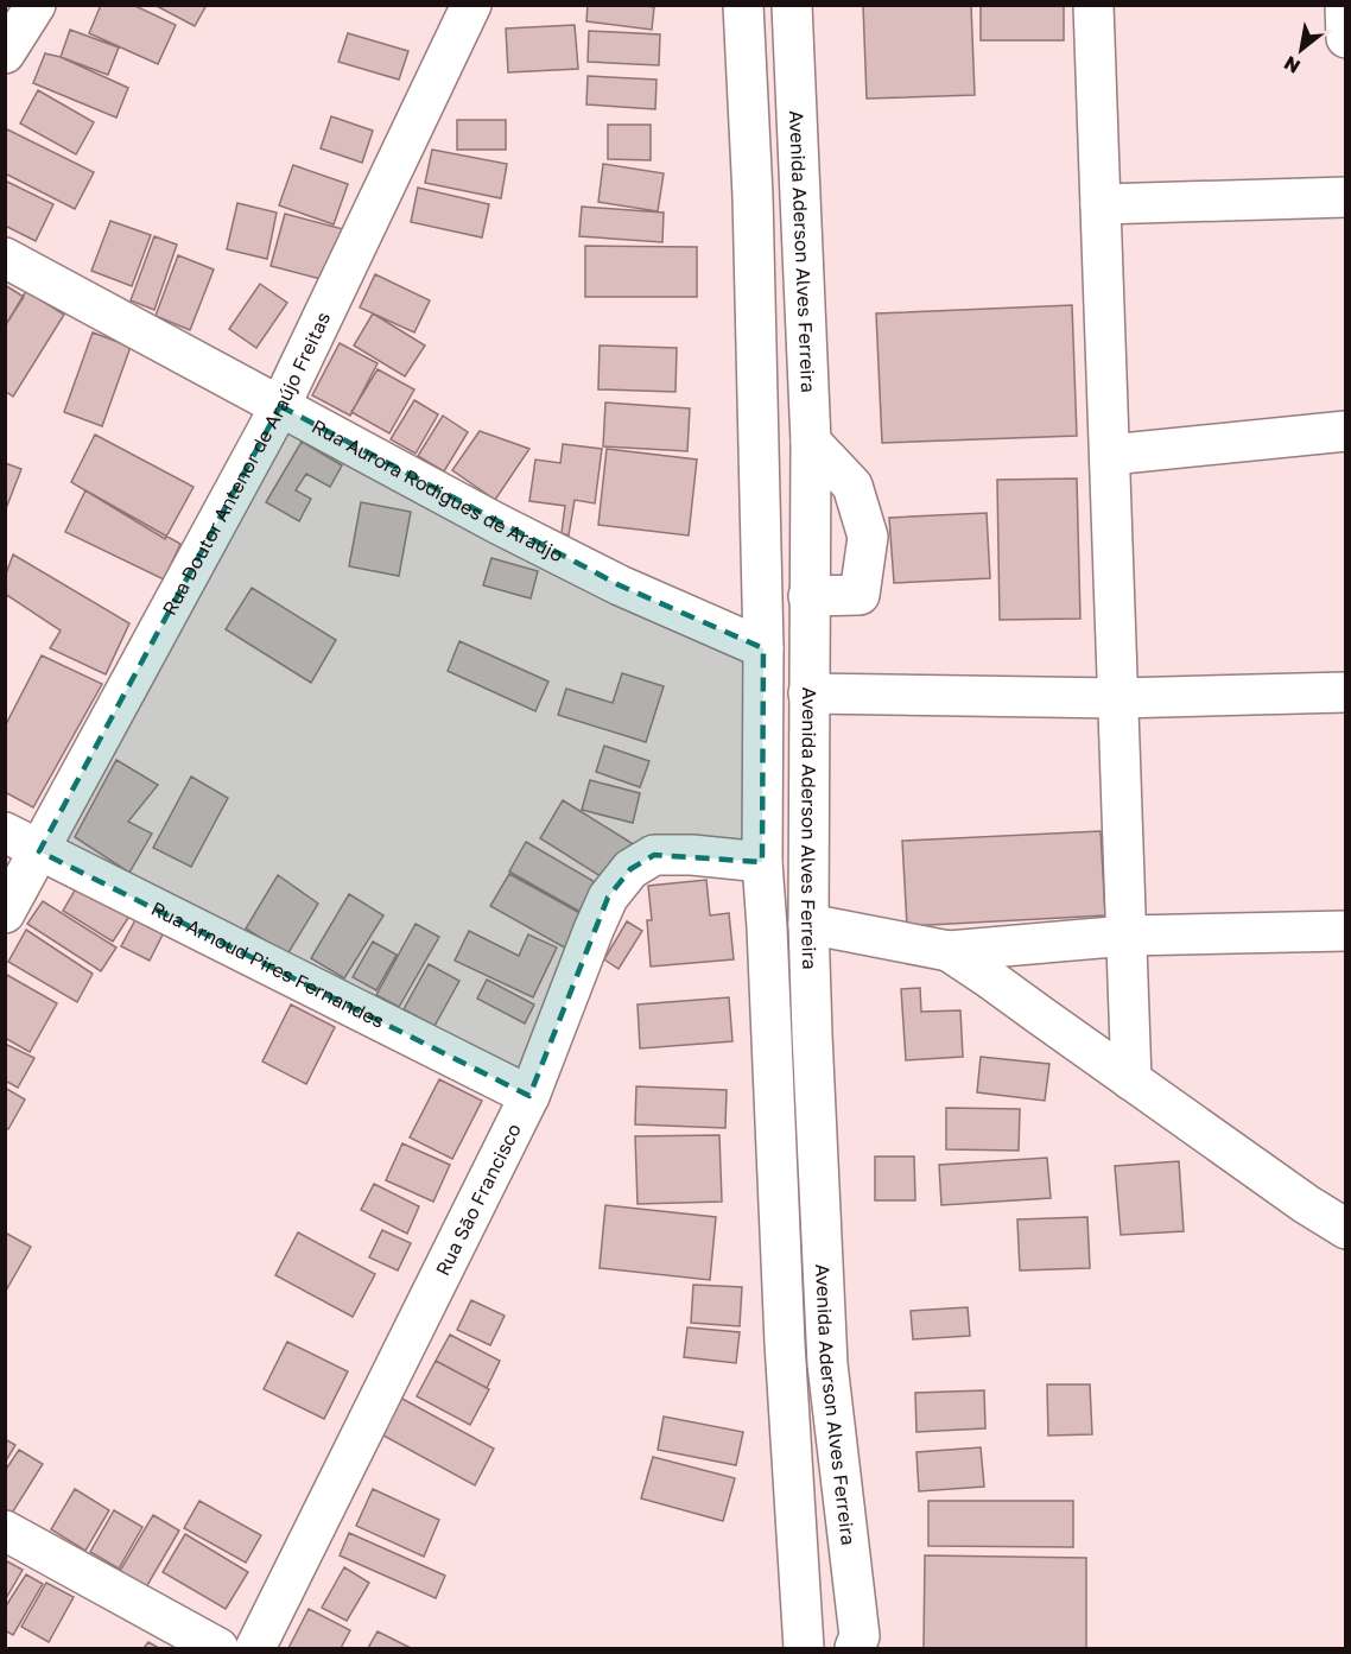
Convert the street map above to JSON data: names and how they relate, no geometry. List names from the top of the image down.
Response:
{
  "streets": {
    "street": [
      "Avenida Aderson Alves Ferreira",
      "Rua Doutor Antenor de Araújo Freitas",
      "Rua Aurora Rodigues de Araújo",
      "Rua Arnoud Pires Fernandes",
      "Rua São Francisco"
    ]
  },
  "crossings": [
    ["Rua Doutor Antenor de Araújo Freitas", "Rua Aurora Rodigues de Araújo"],
    ["Rua Doutor Antenor de Araújo Freitas", "Rua Arnoud Pires Fernandes"],
    ["Rua Arnoud Pires Fernandes", "Rua São Francisco"]
  ],
  "north": "bottom left"
}
